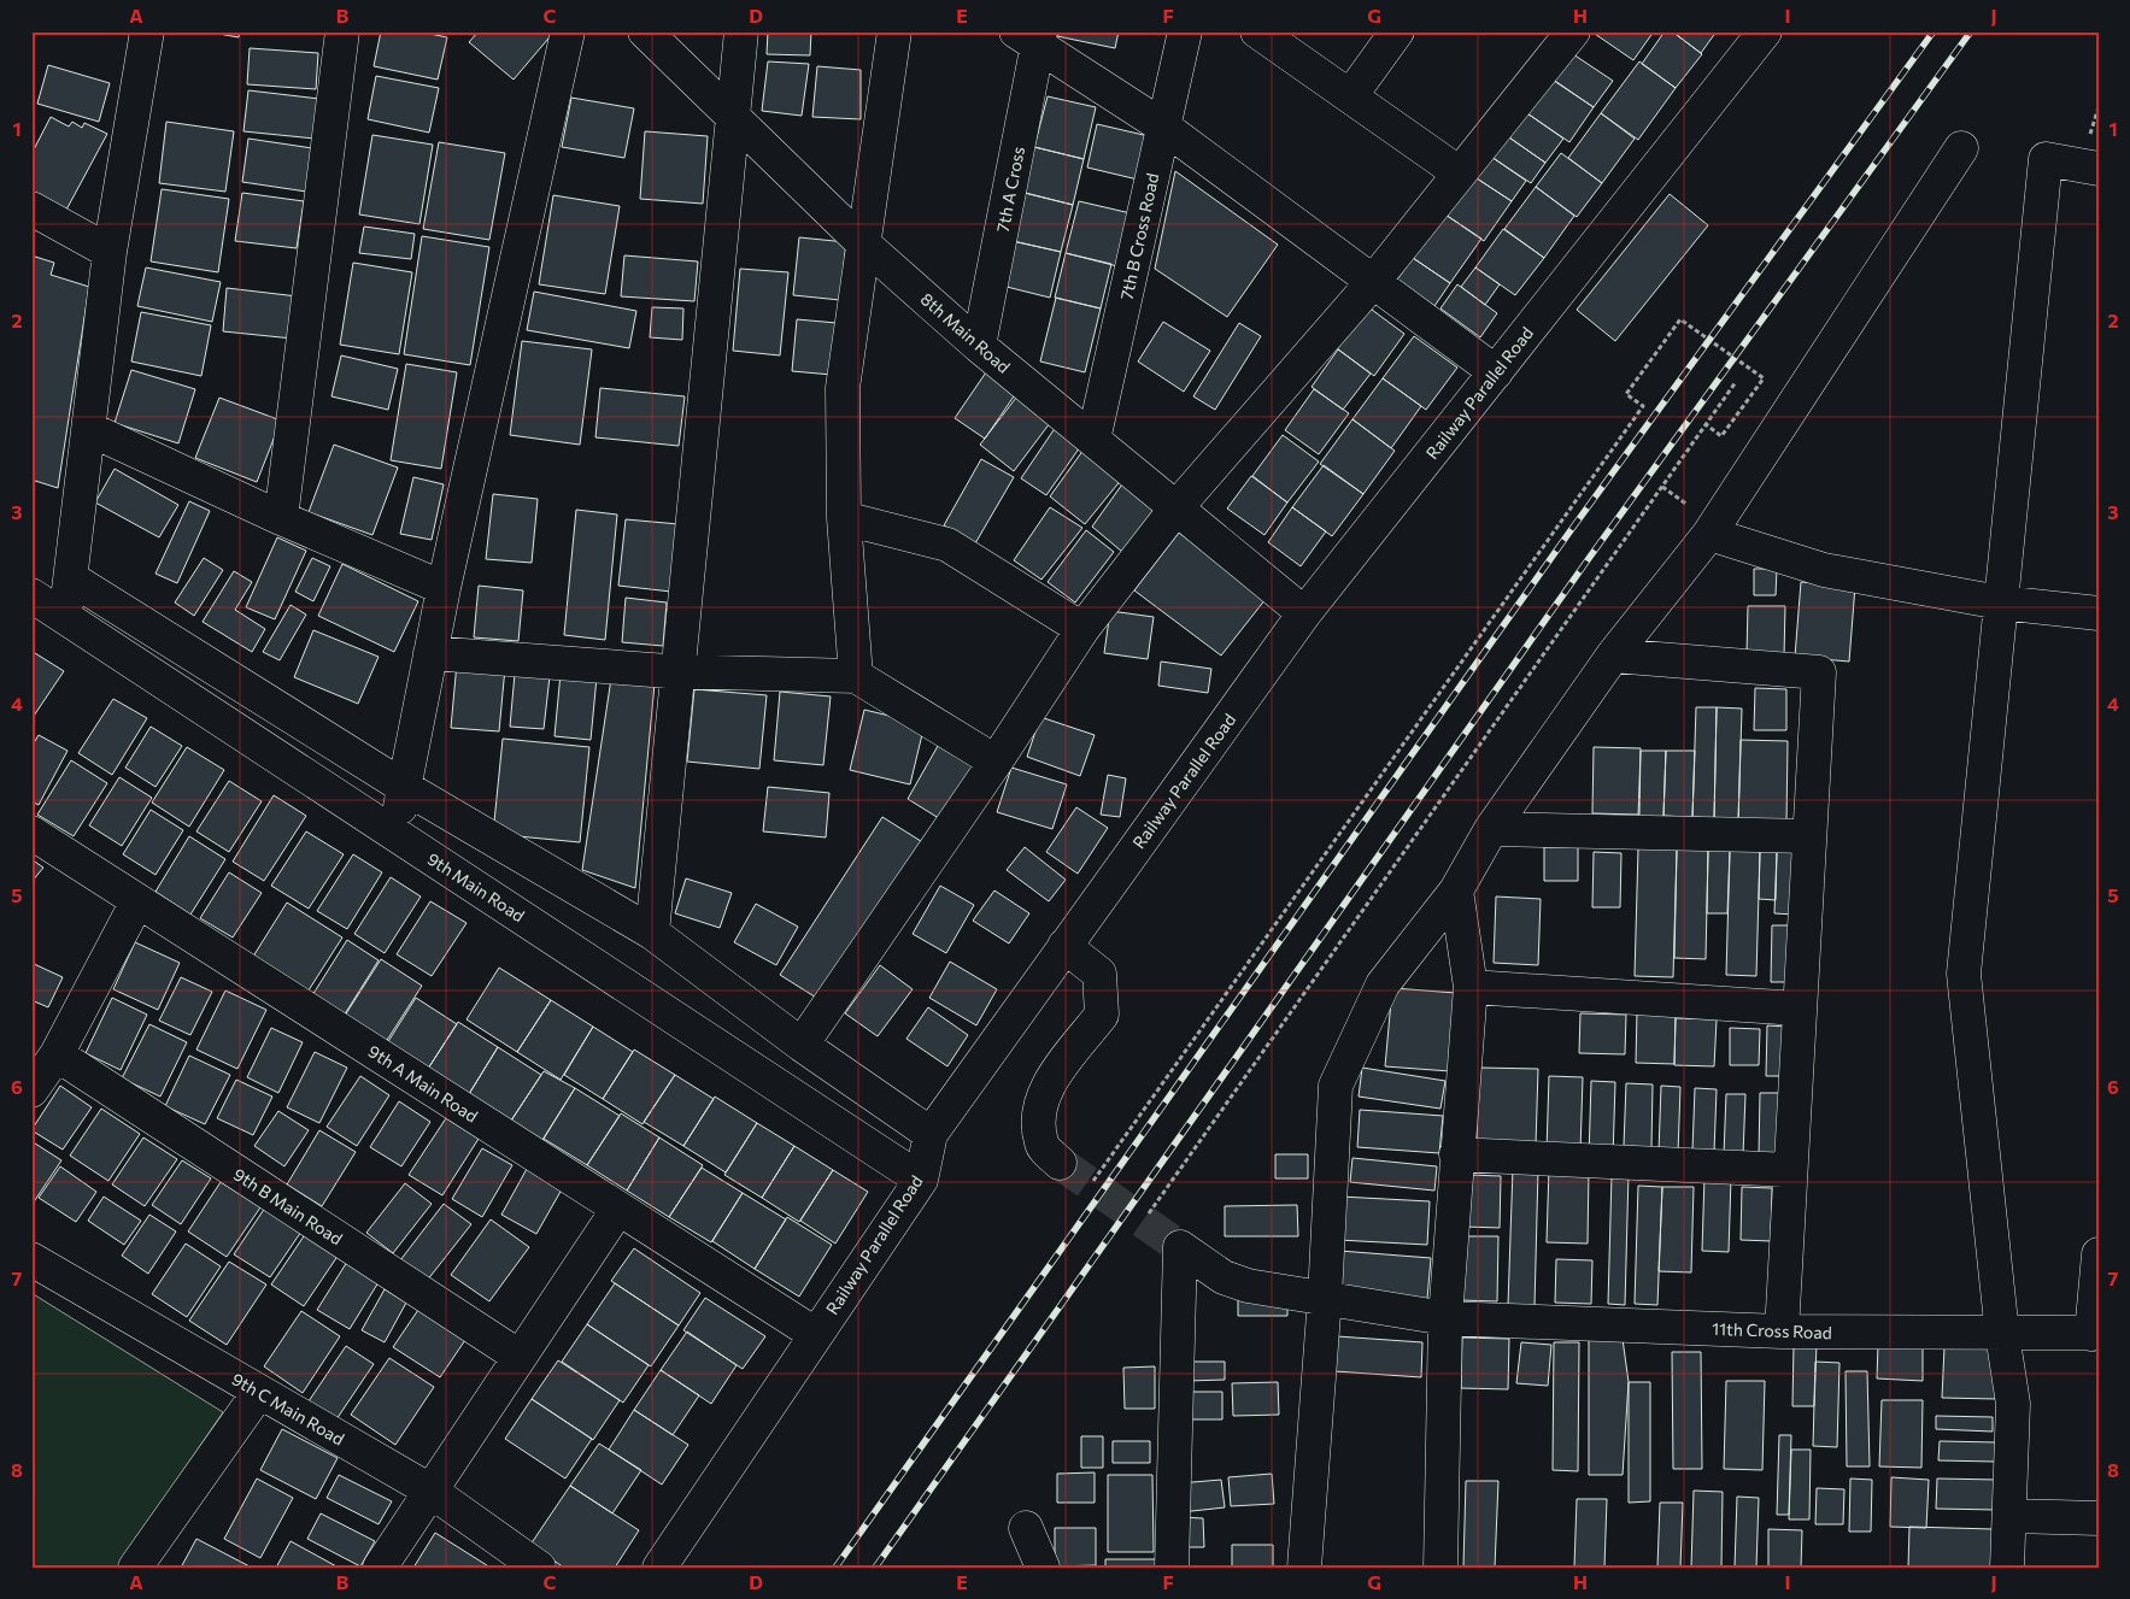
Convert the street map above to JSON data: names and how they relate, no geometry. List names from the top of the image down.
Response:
{
  "streets": {
    "street": [
      "7th A Cross",
      "7th B Cross Road",
      "8th Main Road",
      "Railway Parallel Road",
      "9th Main Road",
      "9th A Main Road",
      "9th B Main Road",
      "11th Cross Road",
      "9th C Main Road"
    ]
  },
  "crossings": [
    ["7th A Cross", "8th Main Road"],
    ["7th B Cross Road", "8th Main Road"],
    ["8th Main Road", "Railway Parallel Road"],
    ["Railway Parallel Road", "9th Main Road"],
    ["Railway Parallel Road", "9th A Main Road"]
  ],
  "grid": {
    "columns": [
      "A",
      "B",
      "C",
      "D",
      "E",
      "F",
      "G",
      "H",
      "I",
      "J"
    ],
    "rows": [
      "1",
      "2",
      "3",
      "4",
      "5",
      "6",
      "7",
      "8"
    ]
  }
}
